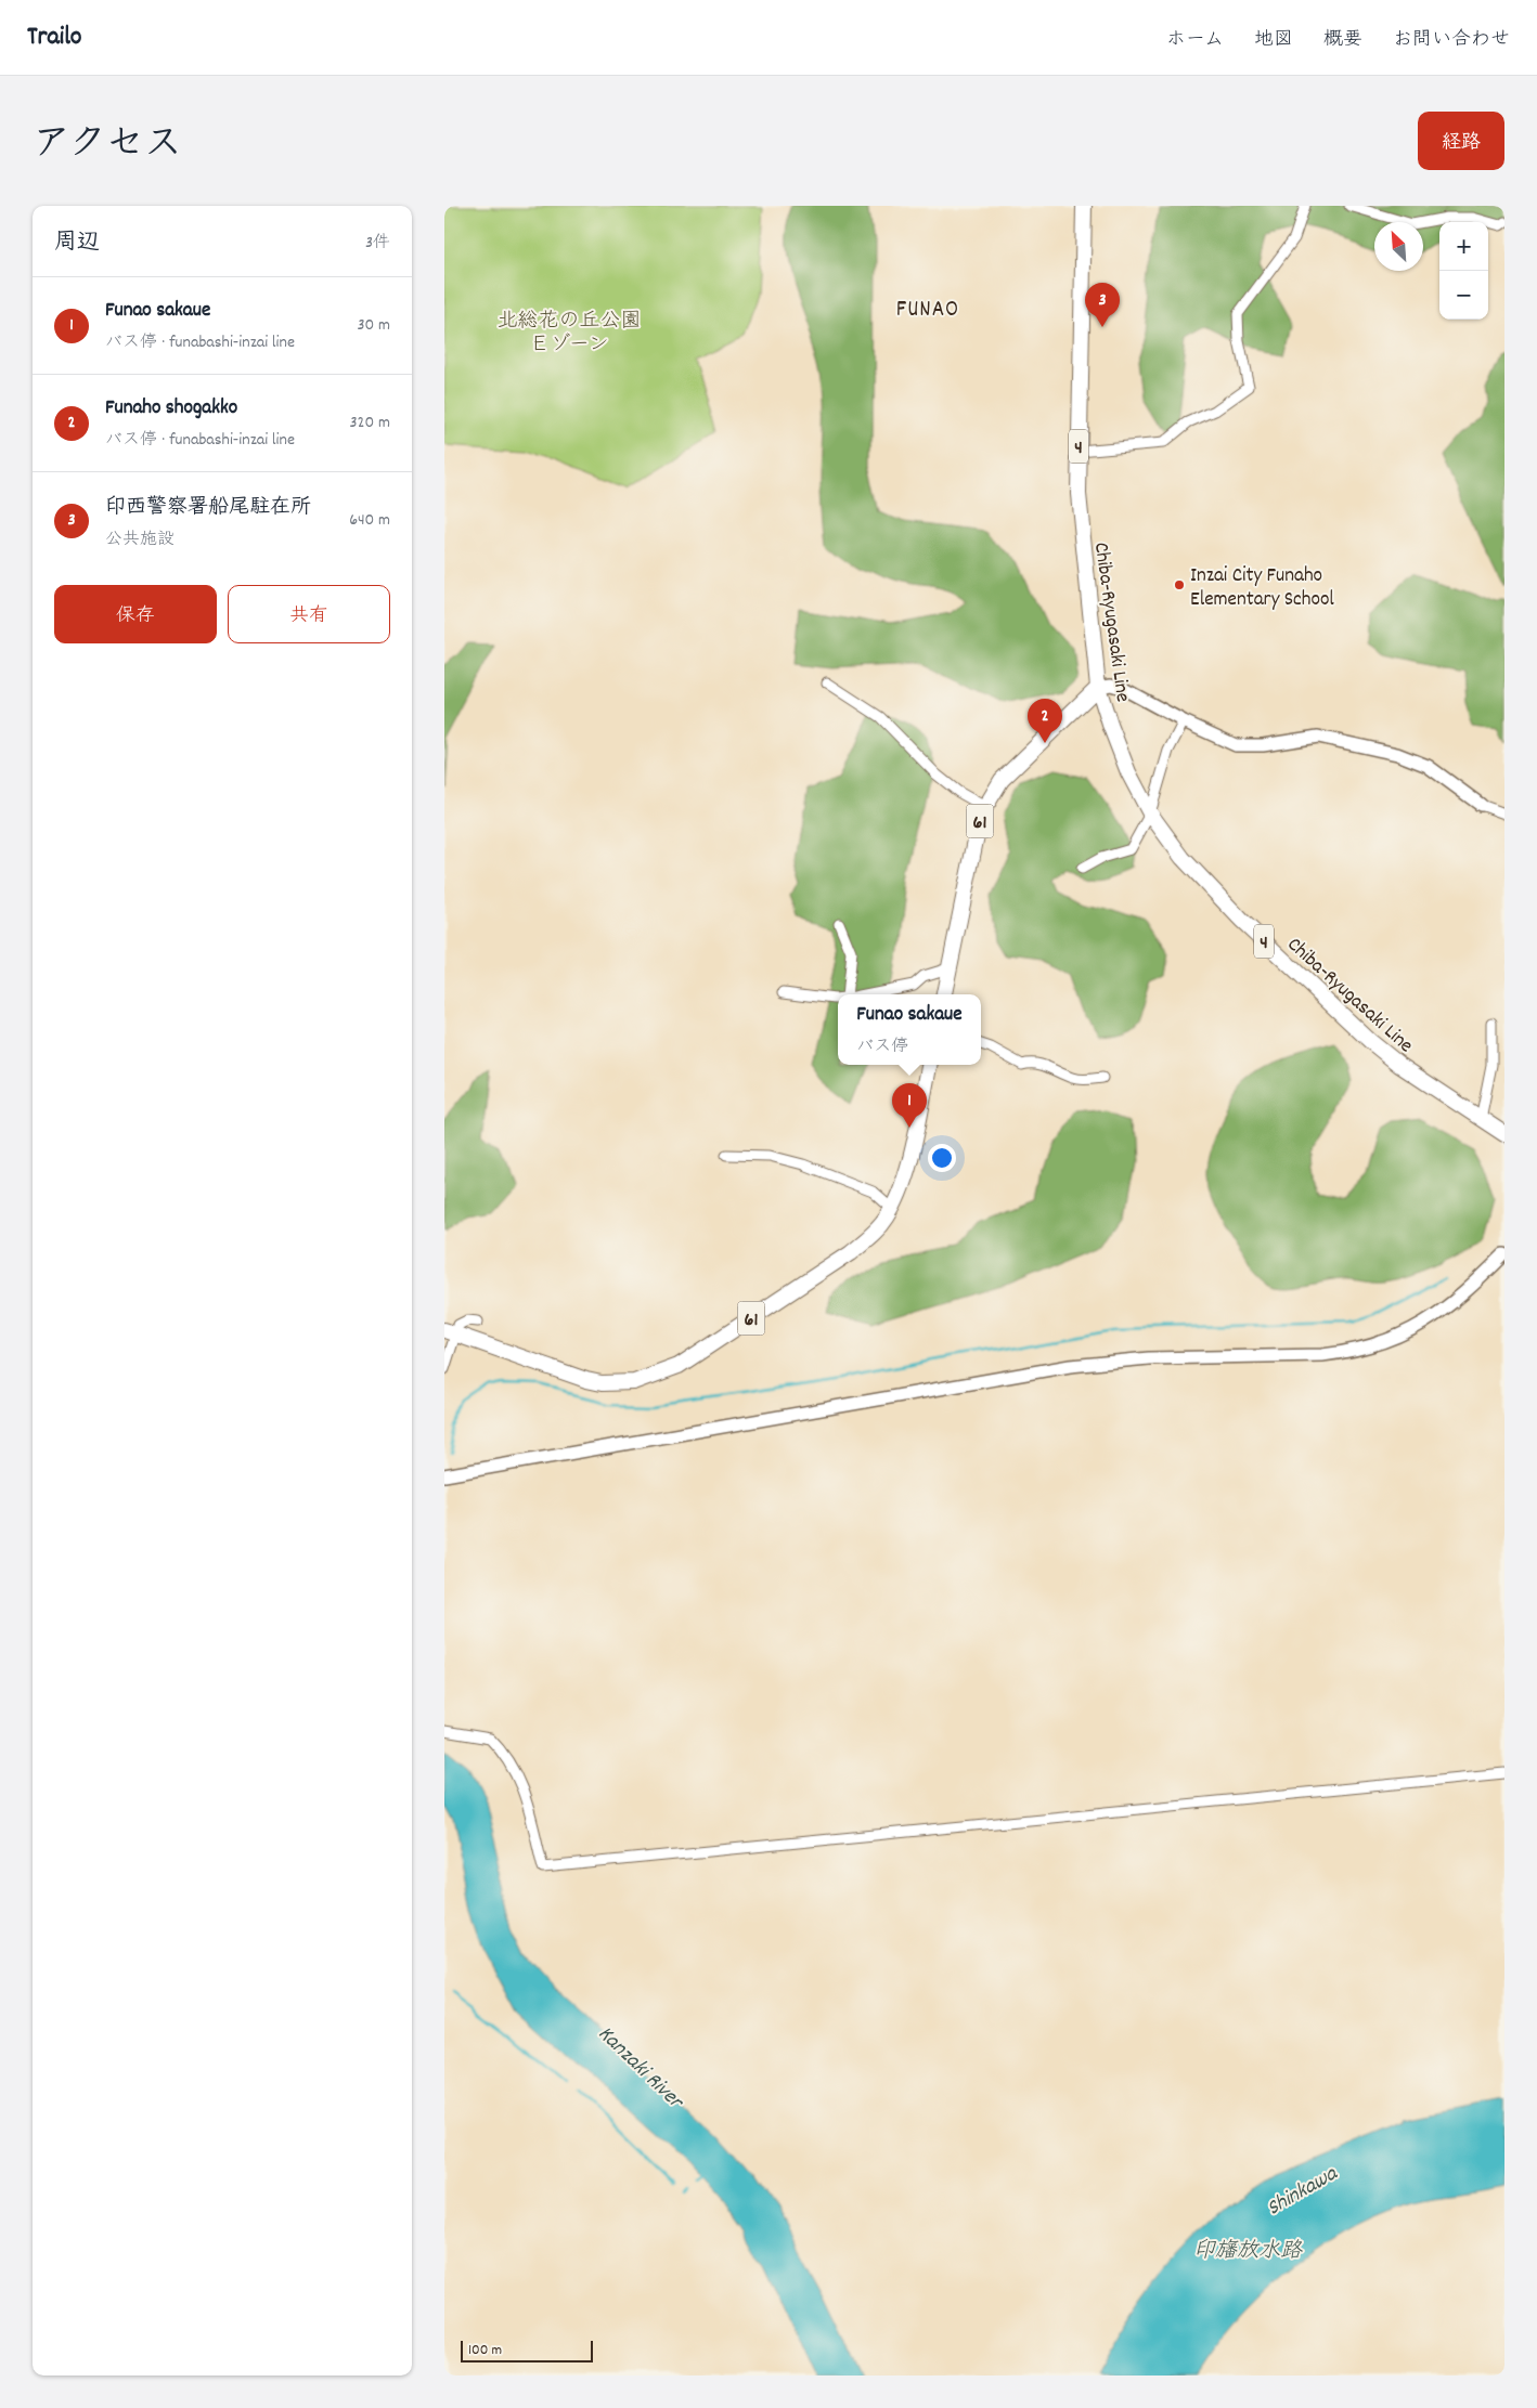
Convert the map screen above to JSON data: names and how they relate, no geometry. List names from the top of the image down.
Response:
{
  "streets": {
    "main road": ["4", "Chiba-Ryugasaki Line", "61"]
  },
  "crossings": [
    ["Chiba-Ryugasaki Line", "61"]
  ],
  "districts": ["FUNAO"],
  "water": ["Kanzaki River", "Shinkawa", "印旛放水路"],
  "parks": ["北総花の丘公園 Ｅゾーン"],
  "places": ["Inzai City Funaho Elementary School"],
  "scale_bar": "100 m",
  "north": "top left",
  "page": {
    "header": "Trailo",
    "nav": [
      "ホーム",
      "地図",
      "概要",
      "お問い合わせ"
    ],
    "title": "アクセス",
    "buttons": [
      "経路",
      ["保存", "共有"]
    ],
    "heading": ["周辺", "3件"],
    "map_buttons": ["+", "−"],
    "list": [
      {
        "mark": "1",
        "name": "Funao sakaue",
        "note": "バス停 · funabashi-inzai line",
        "value": "30 m"
      },
      {
        "mark": "2",
        "name": "Funaho shogakko",
        "note": "バス停 · funabashi-inzai line",
        "value": "320 m"
      },
      {
        "mark": "3",
        "name": "印西警察署船尾駐在所",
        "note": "公共施設",
        "value": "640 m"
      }
    ],
    "pins": ["3", "2", "1"],
    "popup": ["Funao sakaue", "バス停"],
    "scale": "100 m"
  }
}
